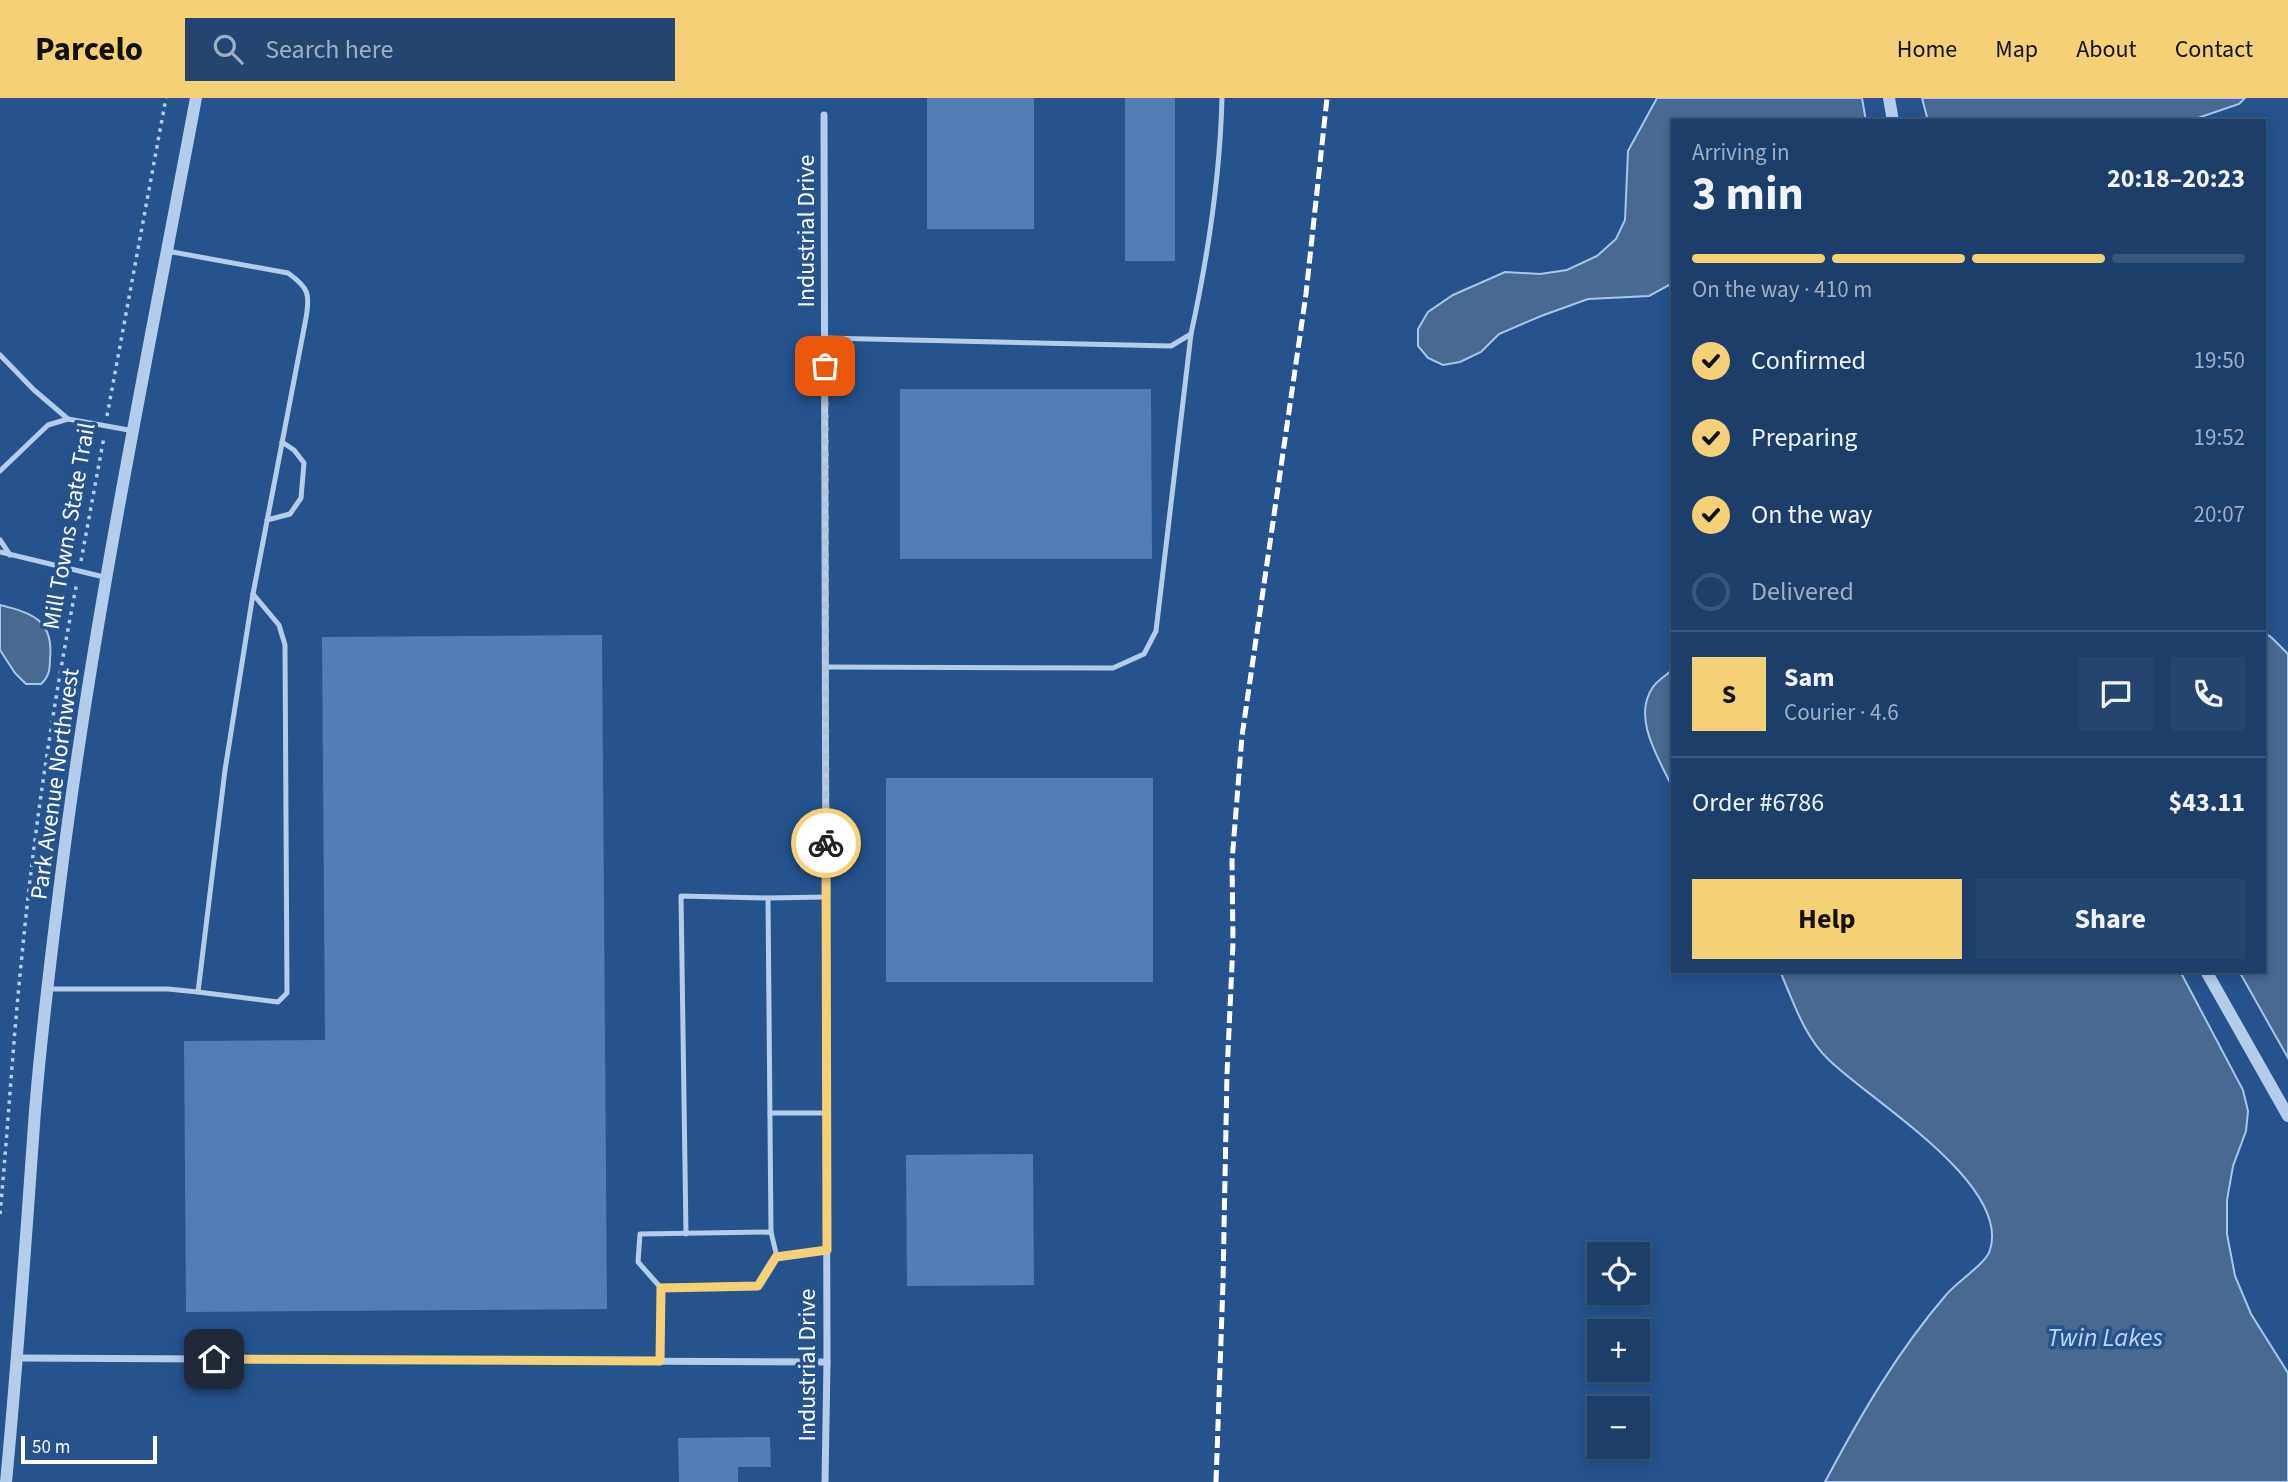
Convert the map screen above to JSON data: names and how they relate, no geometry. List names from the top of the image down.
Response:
{
  "streets": {
    "street": ["Industrial Drive", "Park Avenue Northwest"],
    "path": ["Mill Towns State Trail"]
  },
  "water": ["Twin Lakes"],
  "scale_bar": "50 m",
  "page": {
    "header": "Parcelo",
    "search": "Search here",
    "nav": [
      "Home",
      "Map",
      "About",
      "Contact"
    ],
    "heading": ["3 min", "Arriving in", "20:18–20:23"],
    "panel": [
      "Sam",
      "Courier · 4.6",
      "Order #6786",
      "$43.11"
    ],
    "bar": "On the way · 410 m",
    "list": [
      ["Confirmed", "19:50"],
      ["Preparing", "19:52"],
      ["On the way", "20:07"],
      "Delivered"
    ],
    "round": "S",
    "buttons": ["Help", "Share"],
    "map_buttons": ["+", "−"],
    "scale": "50 m"
  }
}
